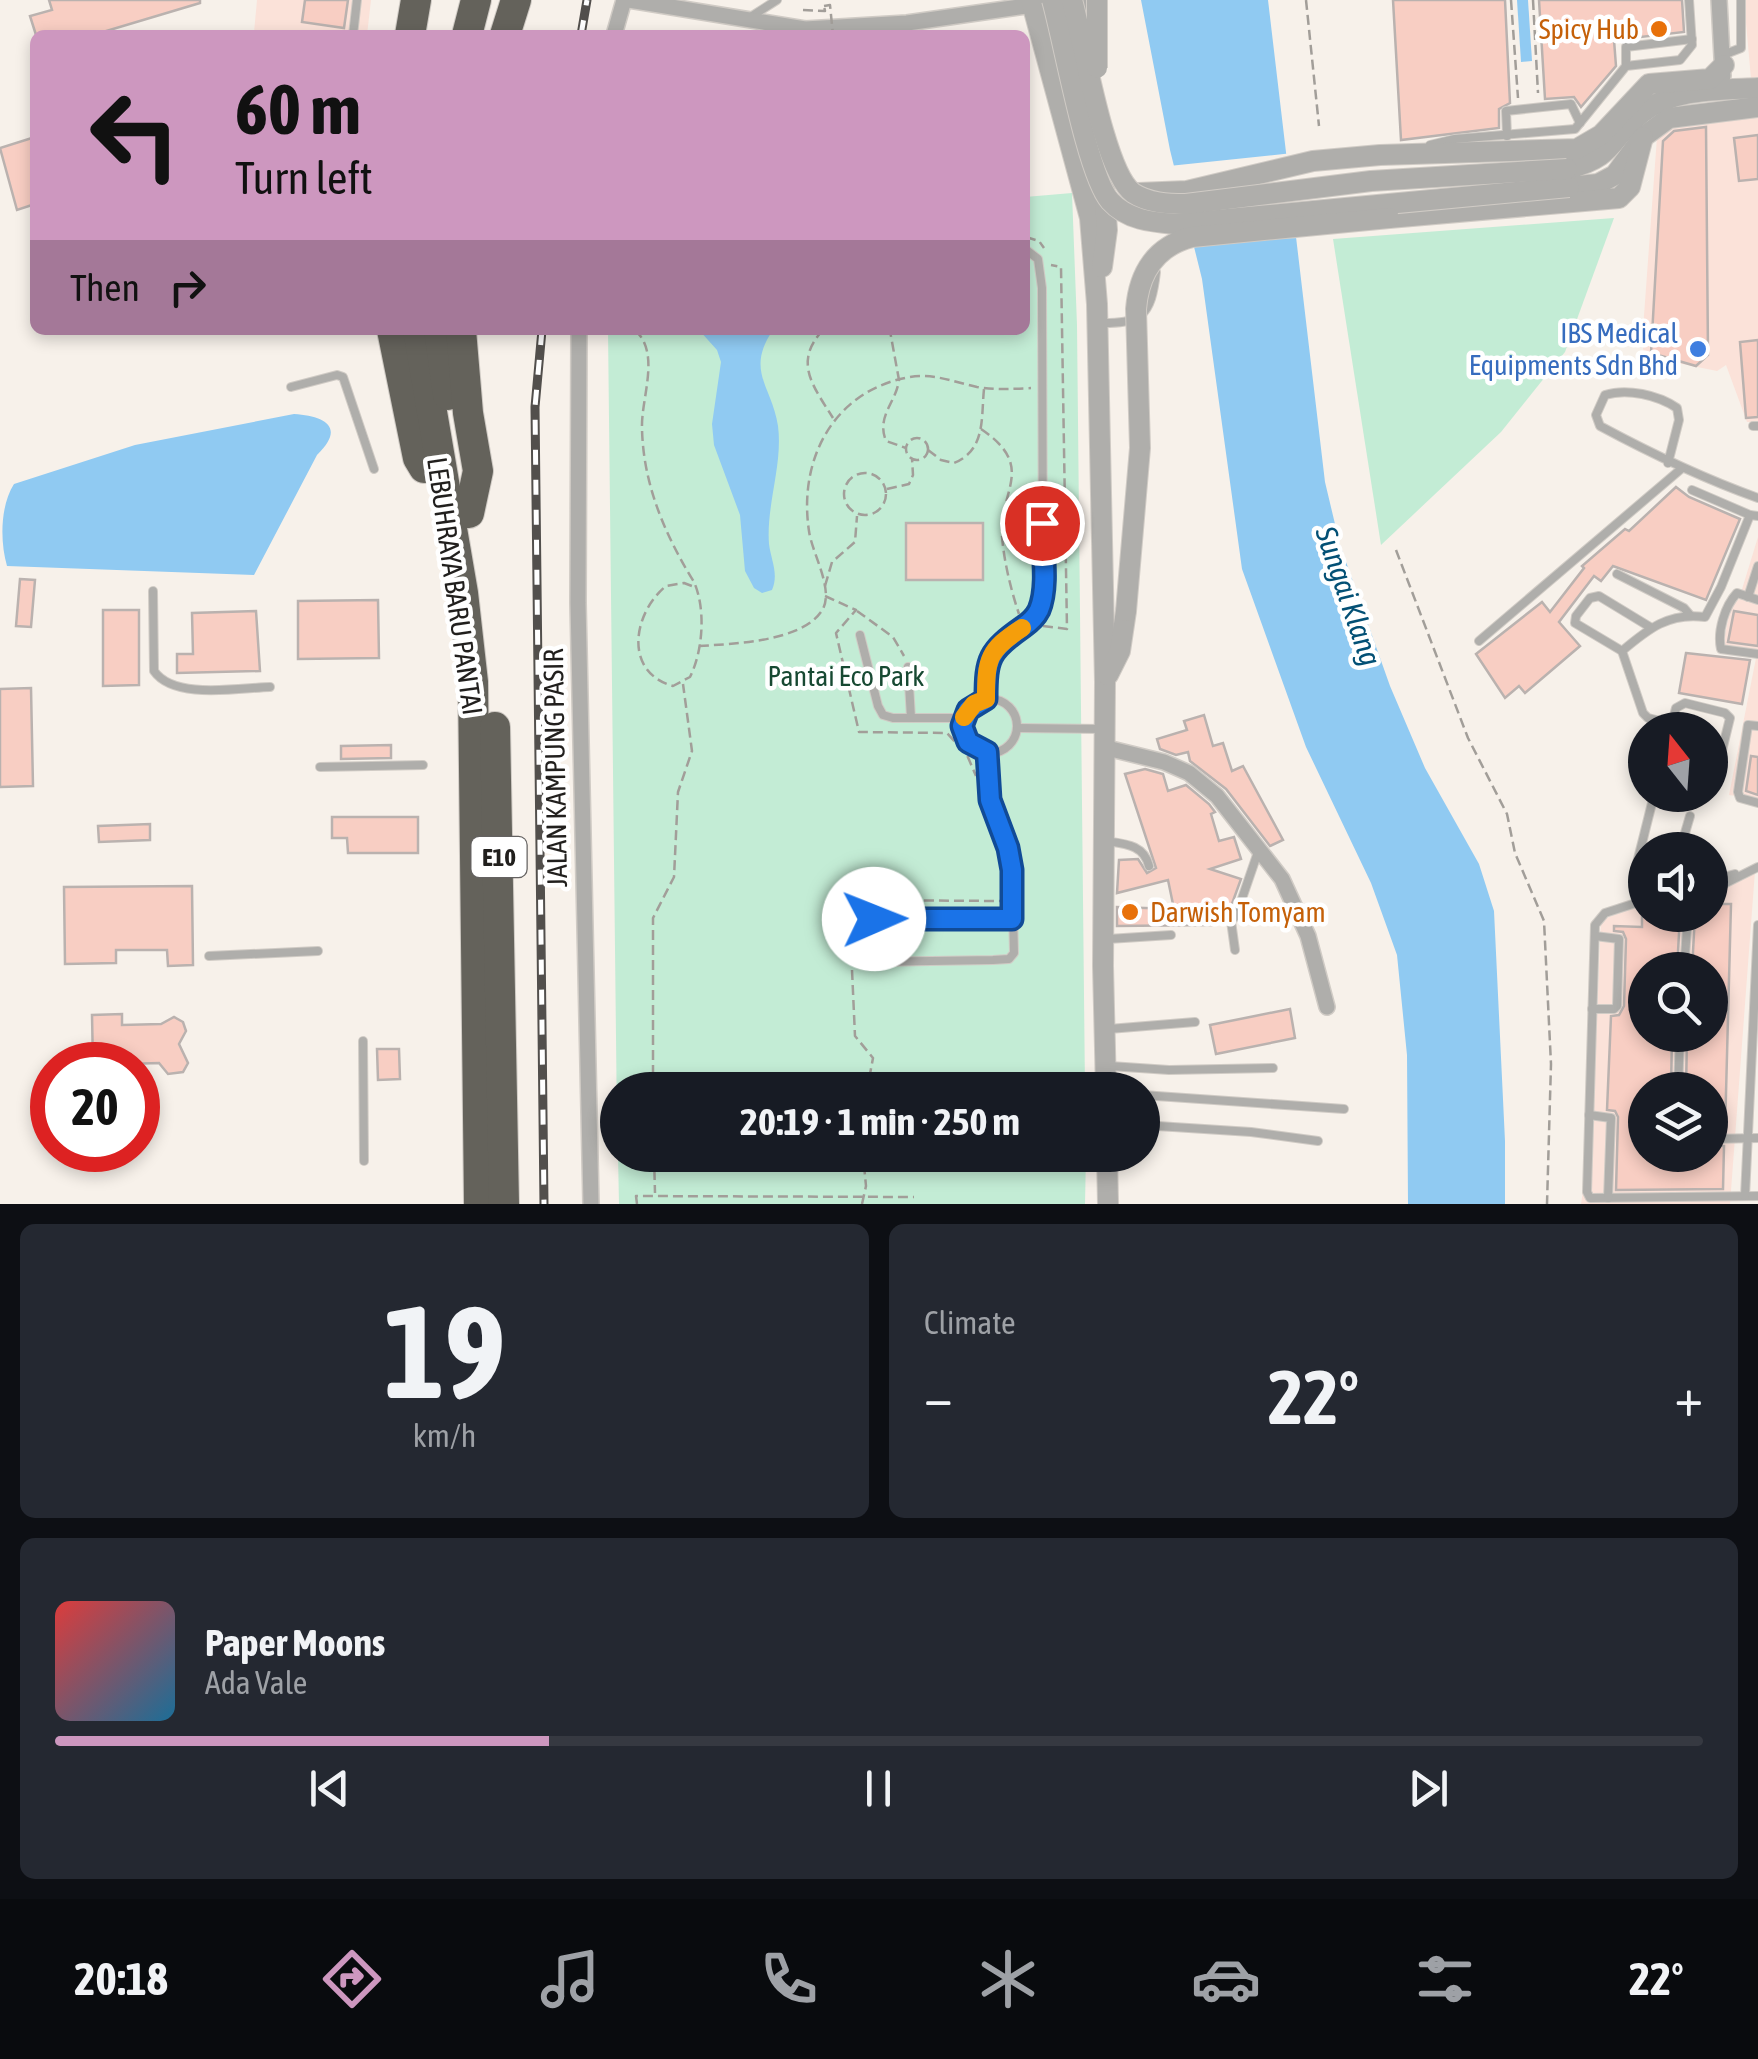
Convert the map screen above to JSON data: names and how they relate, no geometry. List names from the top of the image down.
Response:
{
  "streets": {
    "highway": ["LEBUHRAYA BARU PANTAI", "E10"],
    "street": ["JALAN KAMPUNG PASIR"]
  },
  "water": ["Sungai Klang"],
  "parks": ["Pantai Eco Park"],
  "places": ["Spicy Hub", "IBS Medical Equipments Sdn Bhd", "Darwish Tomyam"],
  "north": "top",
  "page": {
    "turn": ["60 m", "Turn left"],
    "then": "Then",
    "limit": "20",
    "trip": "20:19 · 1 min · 250 m",
    "tile": [
      ["19", "km/h"],
      "Climate"
    ],
    "heat": ["−", "22°", "+"],
    "song": ["Paper Moons", "Ada Vale"],
    "tabs": ["20:18", "22°"]
  }
}
